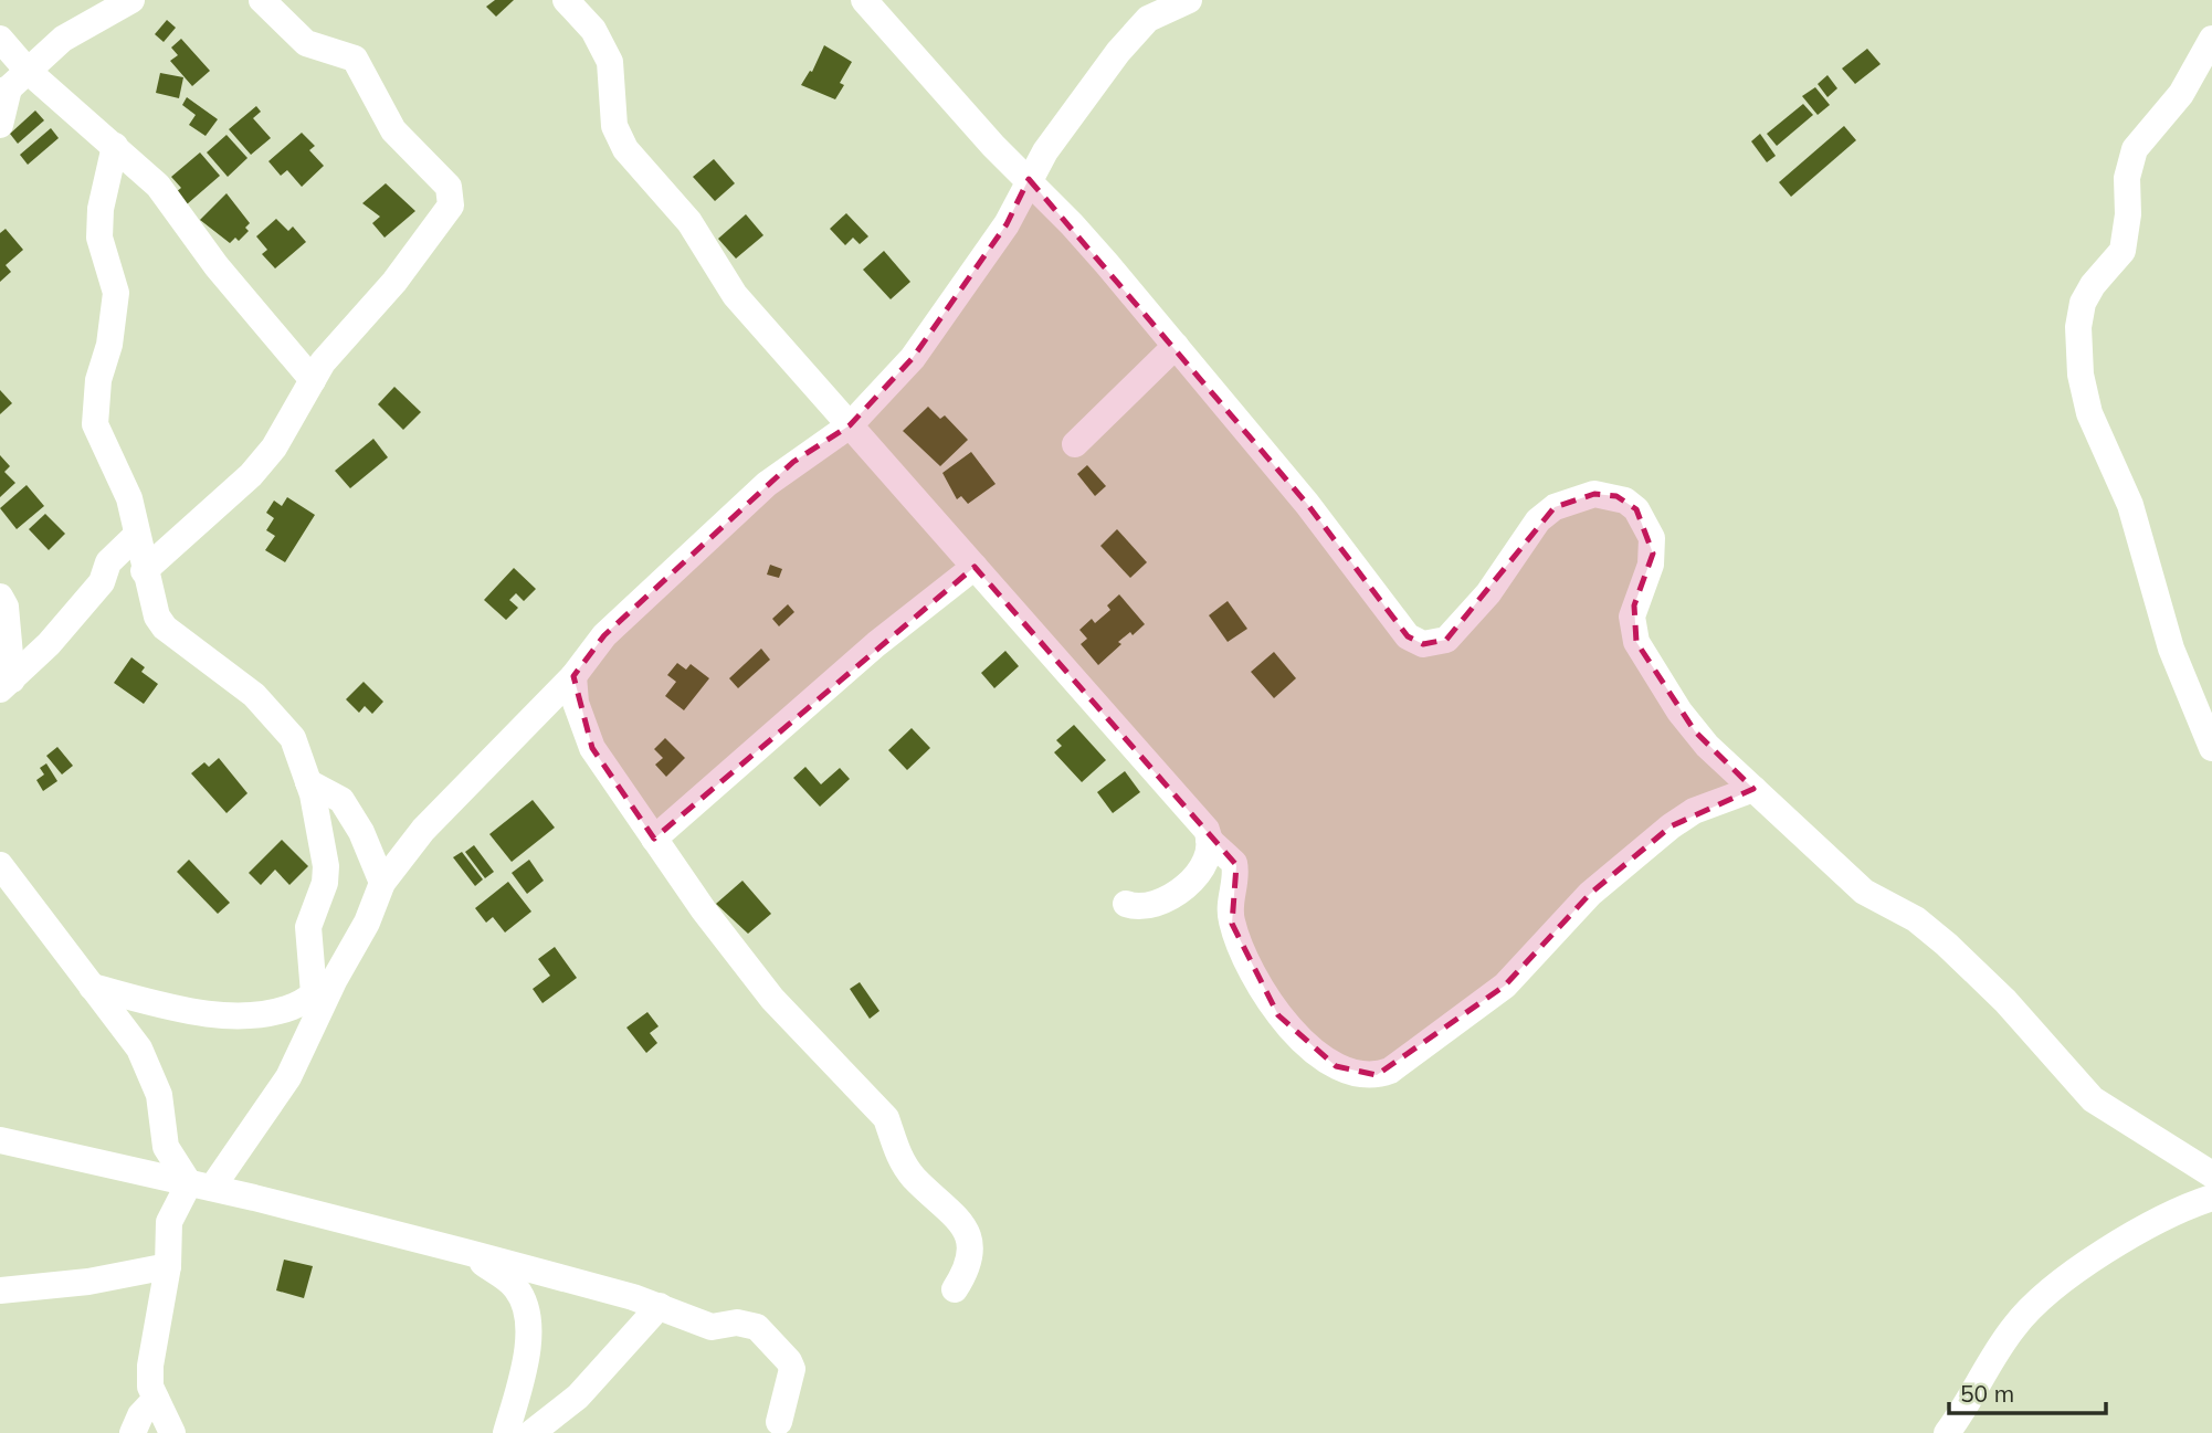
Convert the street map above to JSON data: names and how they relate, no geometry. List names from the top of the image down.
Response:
{
  "scale_bar": "50 m"
}
